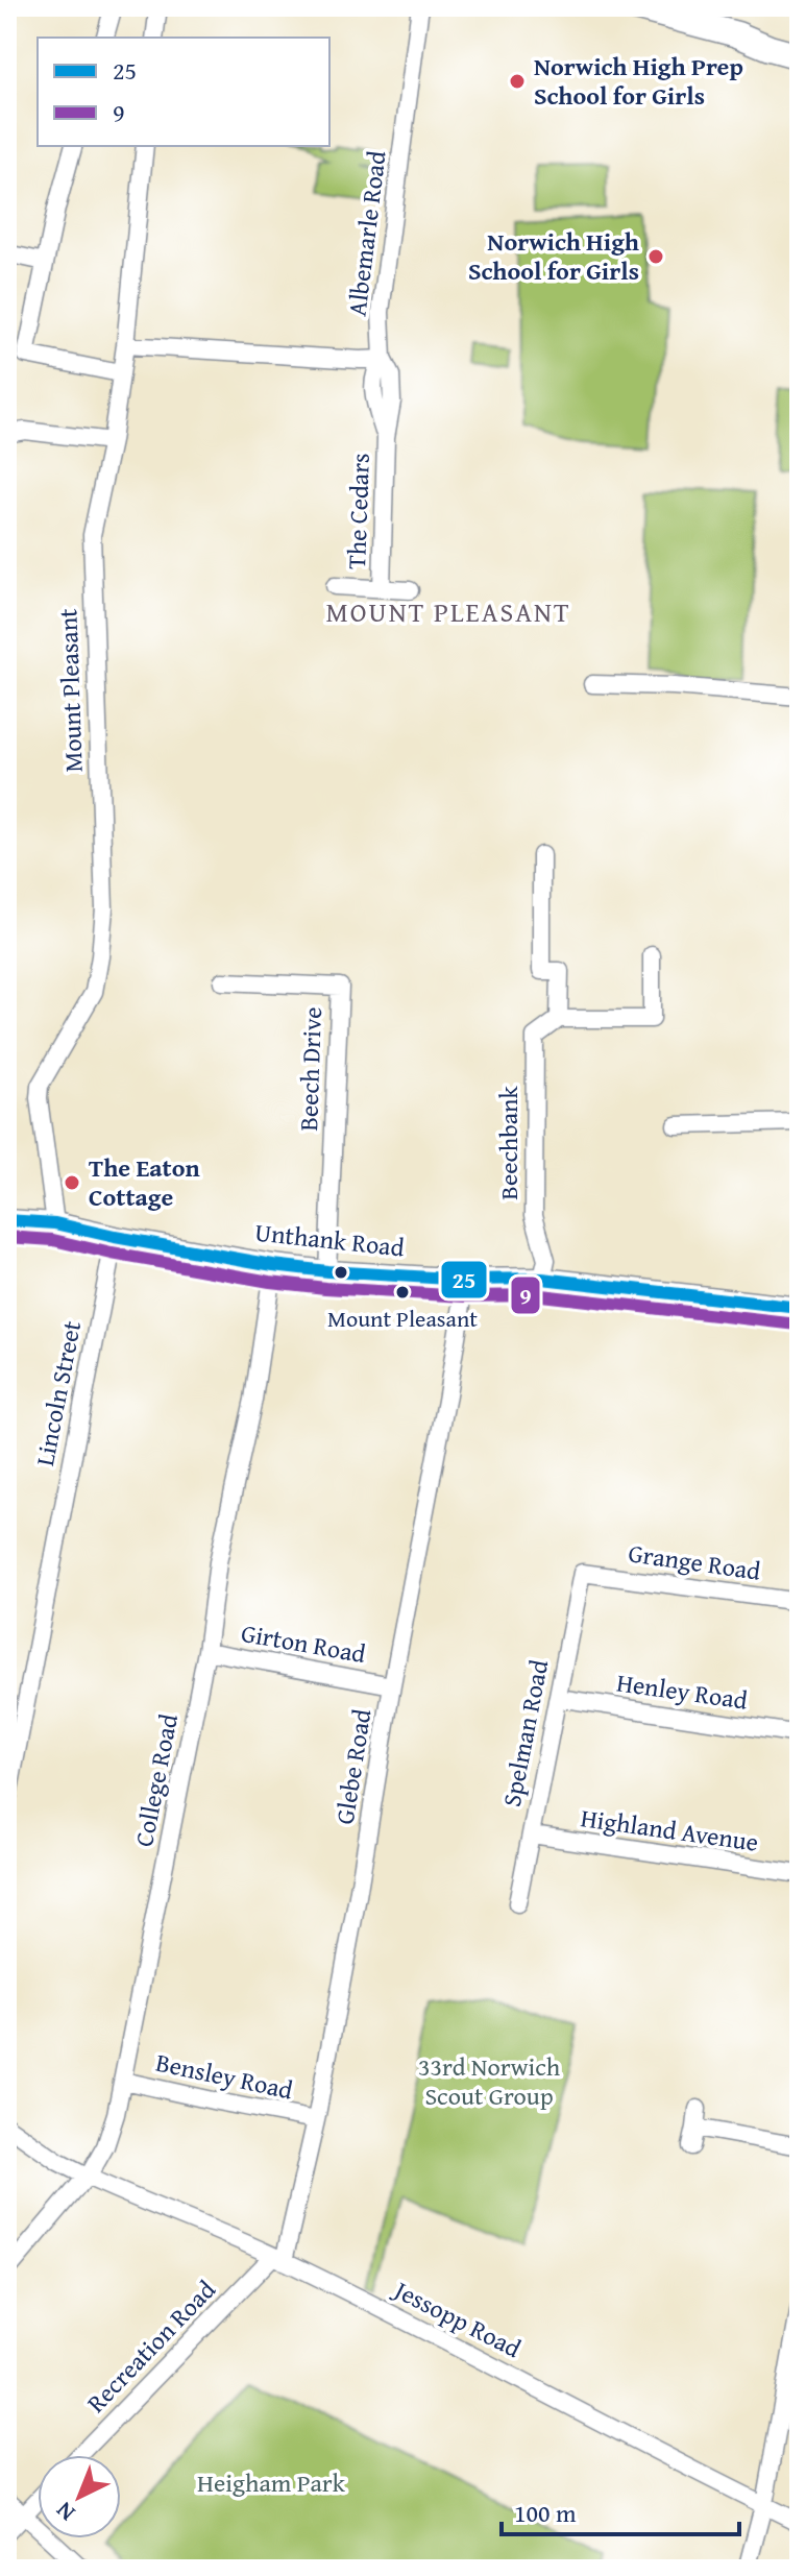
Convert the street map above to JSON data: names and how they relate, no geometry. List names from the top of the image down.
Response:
{
  "streets": {
    "street": [
      "Albemarle Road",
      "The Cedars",
      "Mount Pleasant",
      "Beech Drive",
      "Beechbank",
      "Unthank Road",
      "Lincoln Street",
      "Grange Road",
      "Girton Road",
      "Henley Road",
      "Spelman Road",
      "Glebe Road",
      "College Road",
      "Highland Avenue",
      "Bensley Road",
      "Jessopp Road",
      "Recreation Road"
    ]
  },
  "crossings": [
    ["Albemarle Road", "The Cedars"],
    ["Mount Pleasant", "Unthank Road"],
    ["Beech Drive", "Unthank Road"],
    ["Beechbank", "Unthank Road"],
    ["Unthank Road", "Lincoln Street"],
    ["Unthank Road", "Glebe Road"],
    ["Unthank Road", "College Road"],
    ["Grange Road", "Spelman Road"],
    ["Girton Road", "Glebe Road"],
    ["Girton Road", "College Road"],
    ["Henley Road", "Spelman Road"],
    ["Spelman Road", "Highland Avenue"],
    ["Glebe Road", "Bensley Road"],
    ["Glebe Road", "Jessopp Road"],
    ["Glebe Road", "Recreation Road"],
    ["College Road", "Bensley Road"],
    ["College Road", "Jessopp Road"],
    ["Jessopp Road", "Recreation Road"]
  ],
  "districts": ["MOUNT PLEASANT"],
  "parks": ["33rd Norwich Scout Group", "Heigham Park"],
  "places": [
    "Norwich High Prep School for Girls",
    "Norwich High School for Girls",
    "The Eaton Cottage",
    "Mount Pleasant"
  ],
  "lines": ["transit line 25", "transit line 9"],
  "legend": ["25", "9"],
  "scale_bar": "100 m",
  "north": "bottom left"
}
